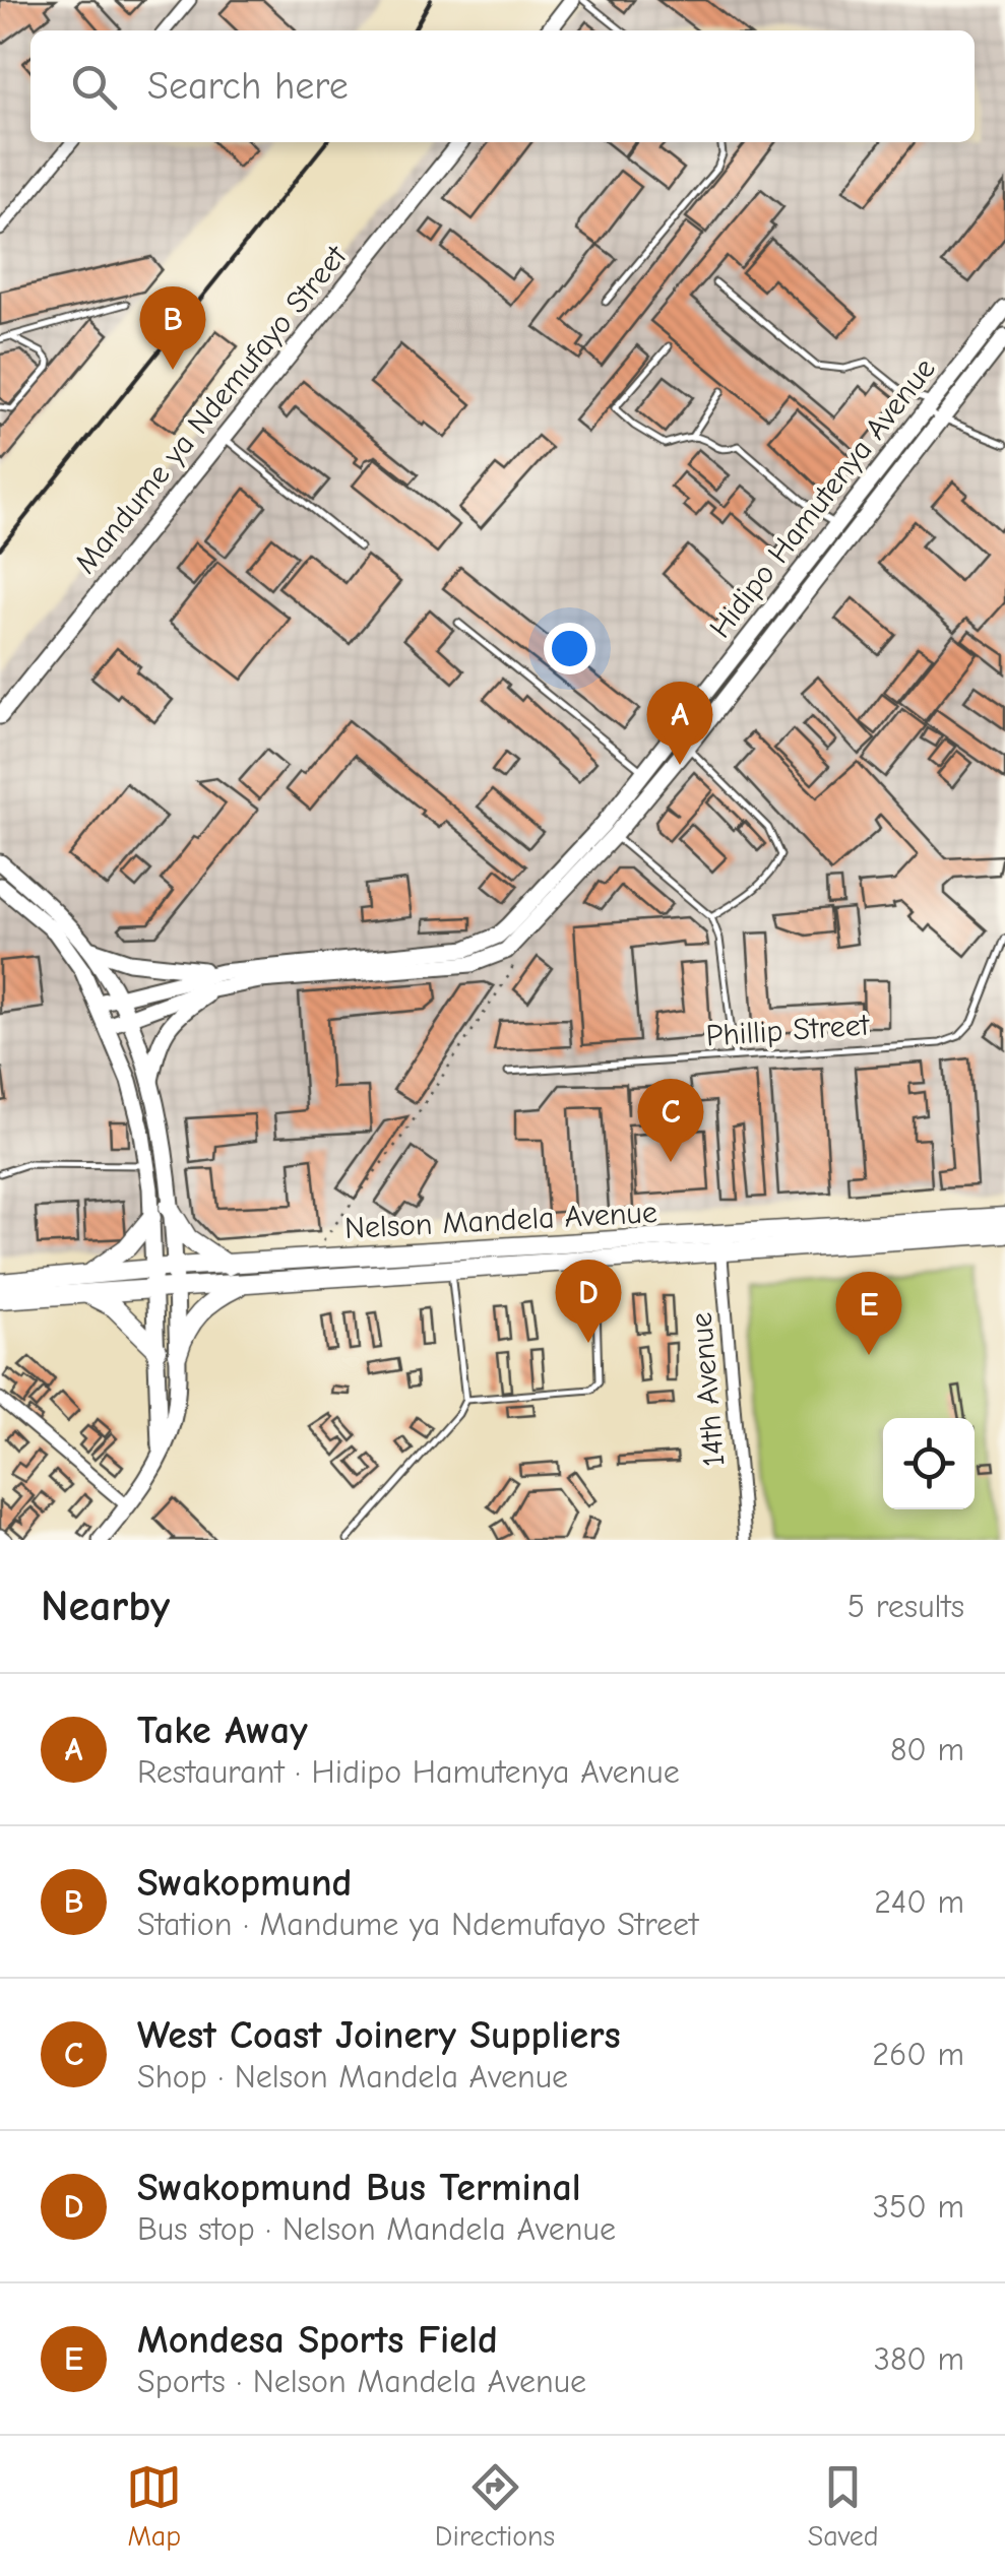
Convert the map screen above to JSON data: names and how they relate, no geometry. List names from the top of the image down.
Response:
{
  "streets": {
    "main road": ["Nelson Mandela Avenue"],
    "street": ["Mandume ya Ndemufayo Street", "Hidipo Hamutenya Avenue", "14th Avenue"],
    "lane": ["Phillip Street"]
  },
  "crossings": [
    ["Nelson Mandela Avenue", "14th Avenue"]
  ],
  "page": {
    "search": "Search here",
    "pins": [
      "B",
      "A",
      "C",
      "D",
      "E"
    ],
    "heading": ["Nearby", "5 results"],
    "list": [
      {
        "mark": "A",
        "name": "Take Away",
        "note": "Restaurant · Hidipo Hamutenya Avenue",
        "value": "80 m"
      },
      {
        "mark": "B",
        "name": "Swakopmund",
        "note": "Station · Mandume ya Ndemufayo Street",
        "value": "240 m"
      },
      {
        "mark": "C",
        "name": "West Coast Joinery Suppliers",
        "note": "Shop · Nelson Mandela Avenue",
        "value": "260 m"
      },
      {
        "mark": "D",
        "name": "Swakopmund Bus Terminal",
        "note": "Bus stop · Nelson Mandela Avenue",
        "value": "350 m"
      },
      {
        "mark": "E",
        "name": "Mondesa Sports Field",
        "note": "Sports · Nelson Mandela Avenue",
        "value": "380 m"
      }
    ],
    "nav": ["Map", "Directions", "Saved"]
  }
}
